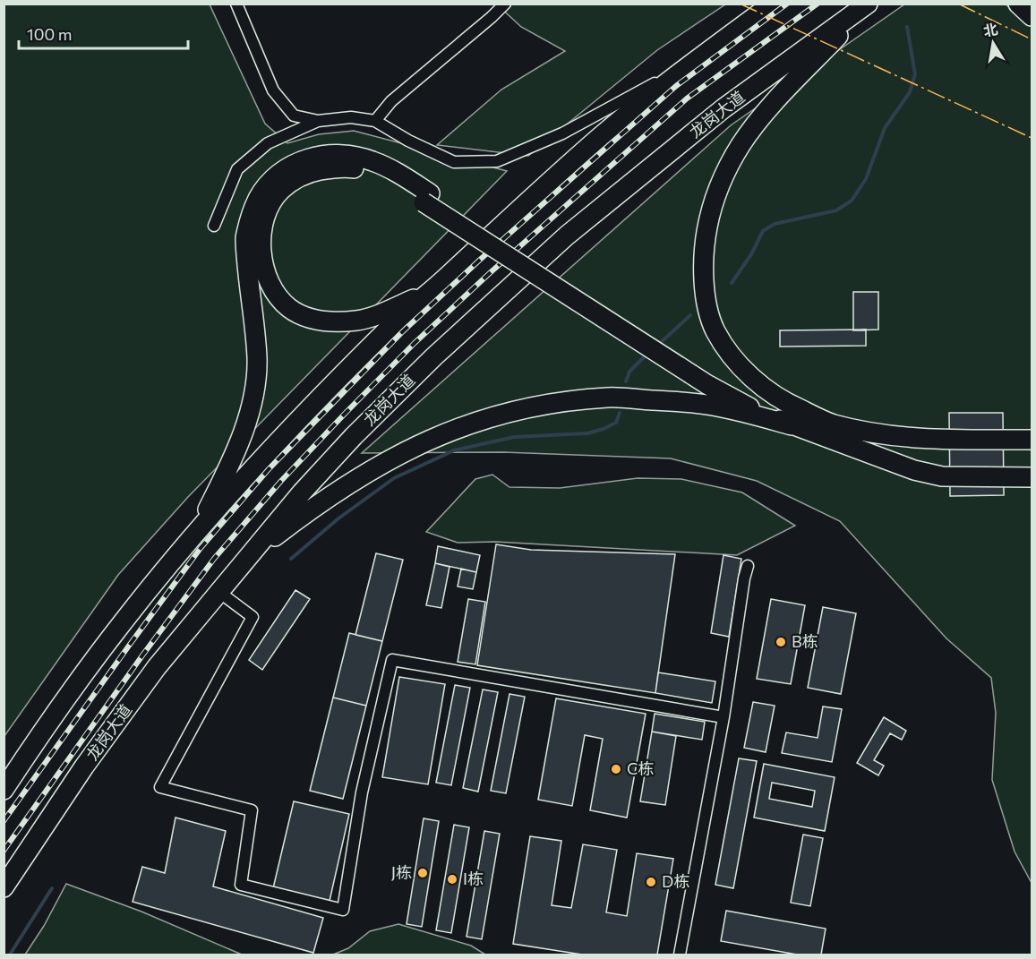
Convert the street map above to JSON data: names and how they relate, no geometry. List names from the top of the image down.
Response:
{
  "streets": {
    "highway": ["龙岗大道"]
  },
  "places": [
    "B栋",
    "C栋",
    "J栋",
    "I栋",
    "D栋"
  ],
  "scale_bar": "100 m",
  "north": "top"
}
